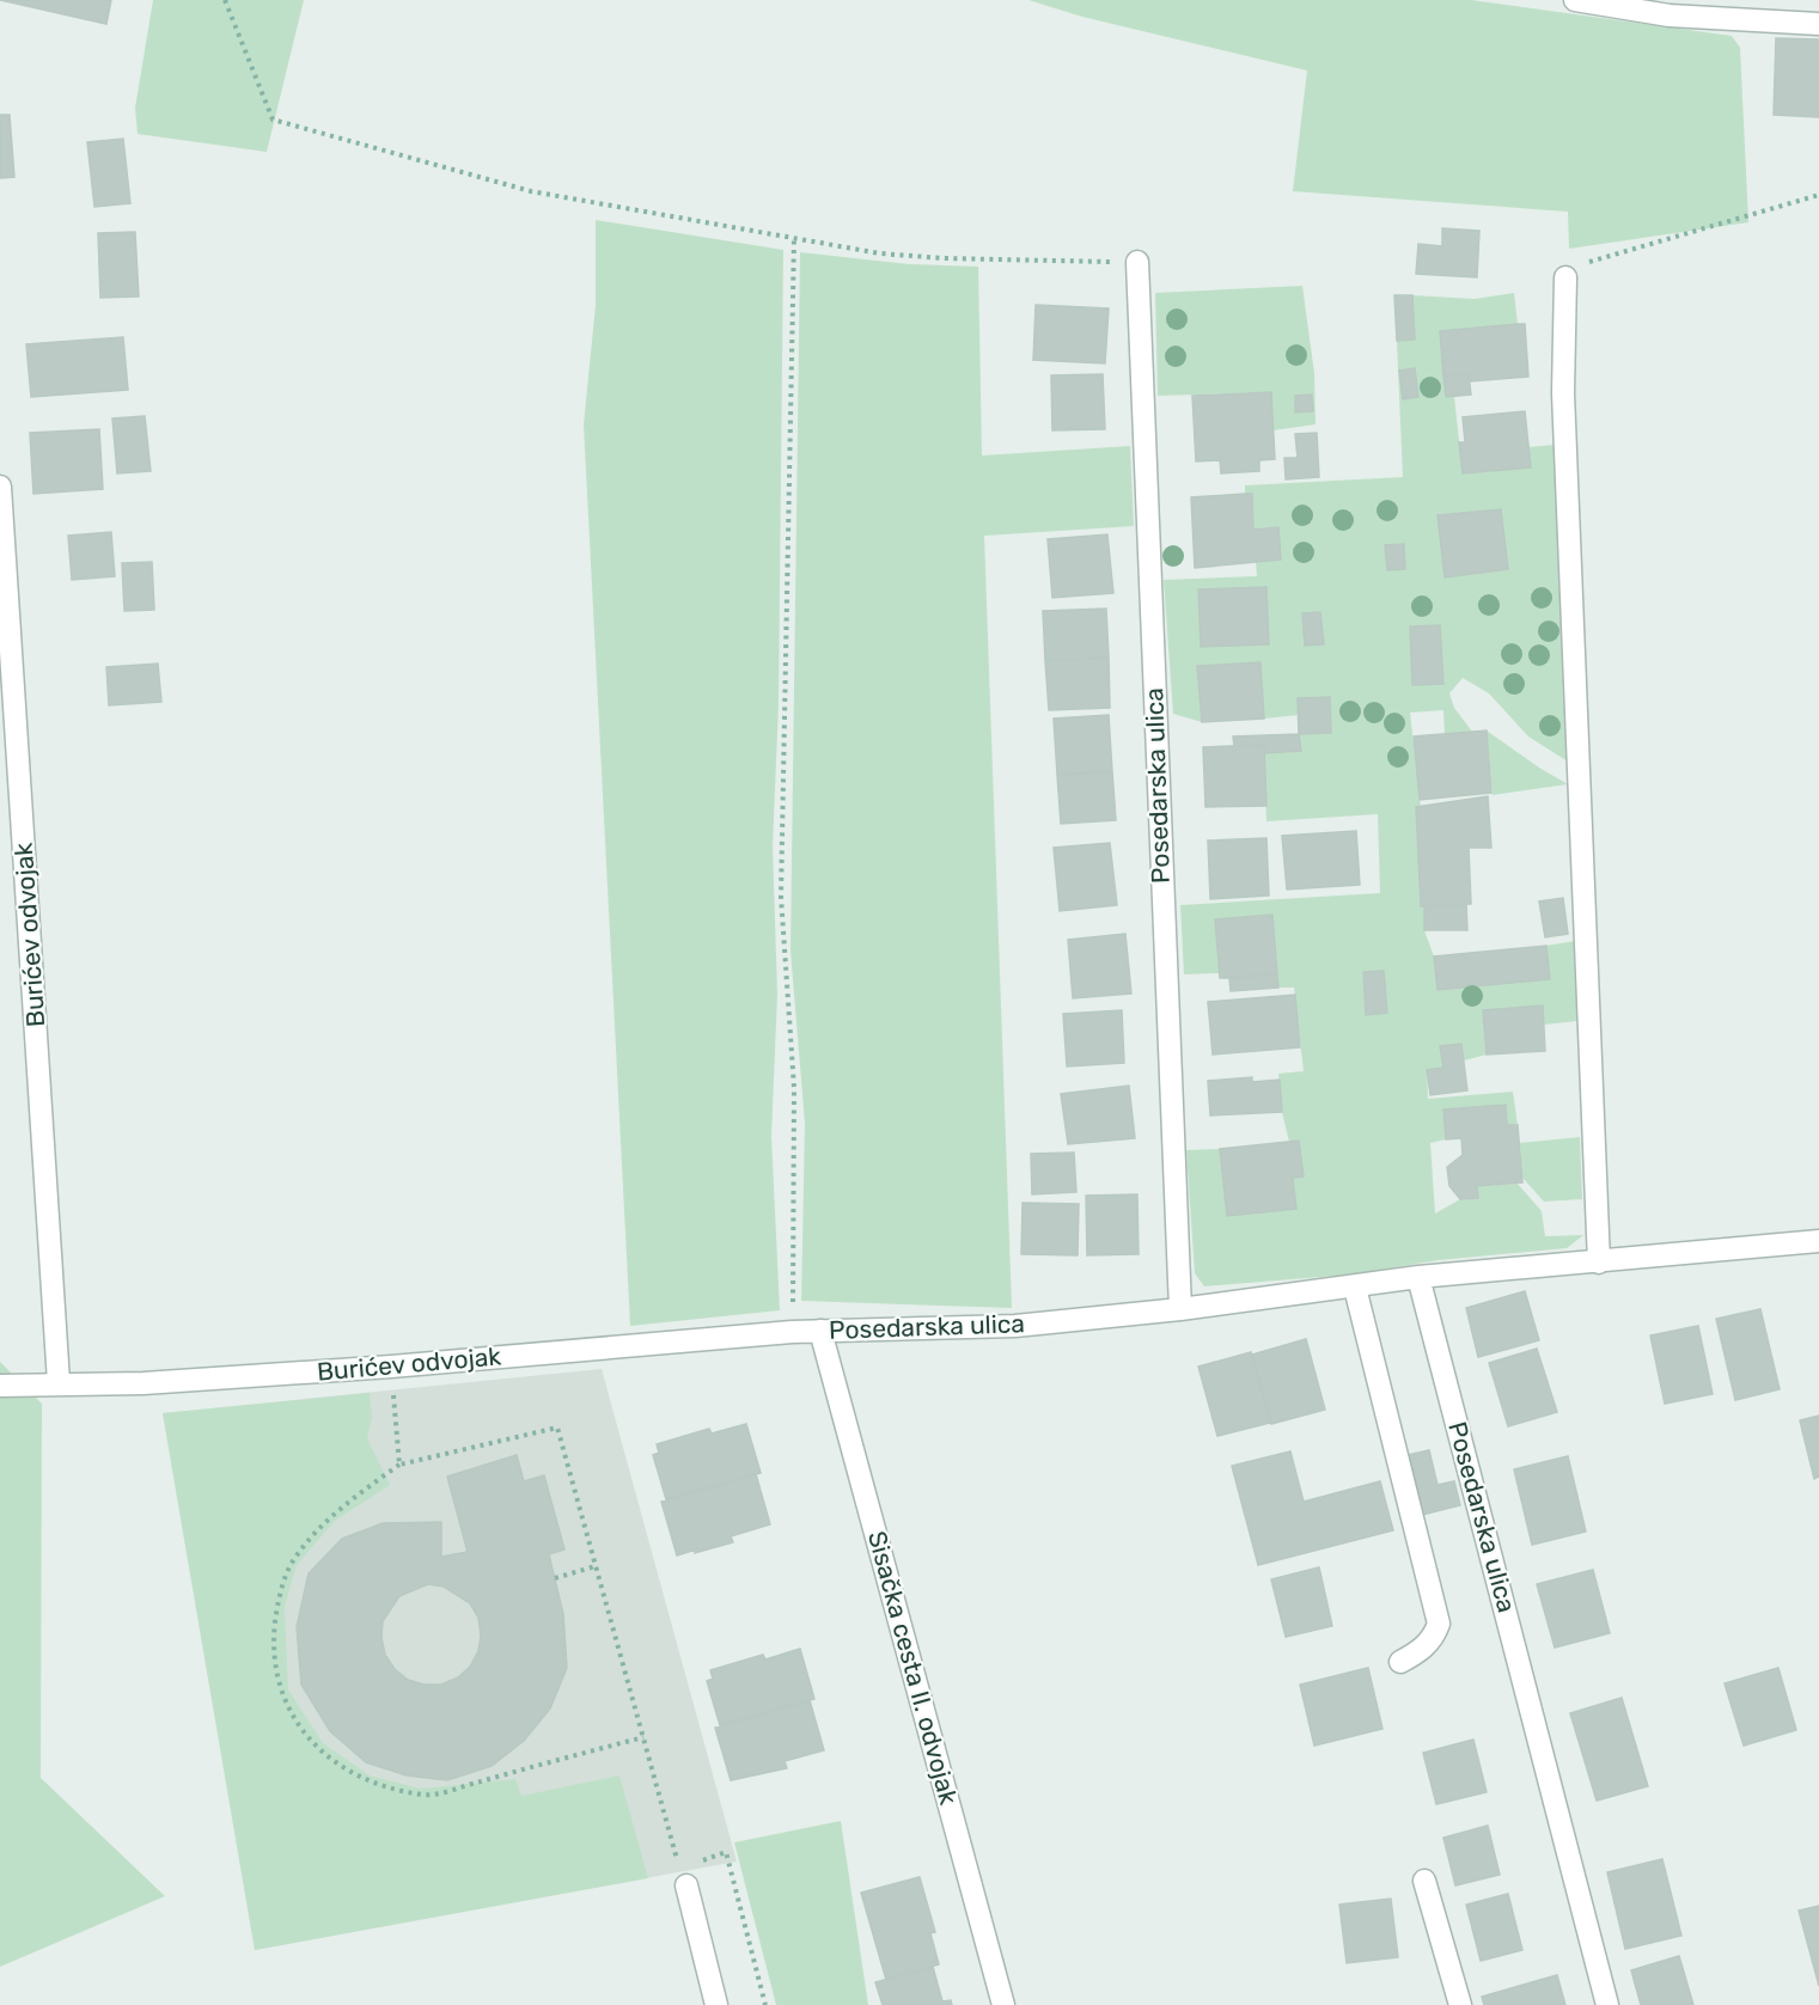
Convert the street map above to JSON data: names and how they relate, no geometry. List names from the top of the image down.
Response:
{
  "streets": {
    "street": ["Posedarska ulica", "Burićev odvojak", "Sisačka cesta II. odvojak"]
  },
  "crossings": [
    ["Posedarska ulica", "Burićev odvojak"],
    ["Posedarska ulica", "Sisačka cesta II. odvojak"]
  ]
}
